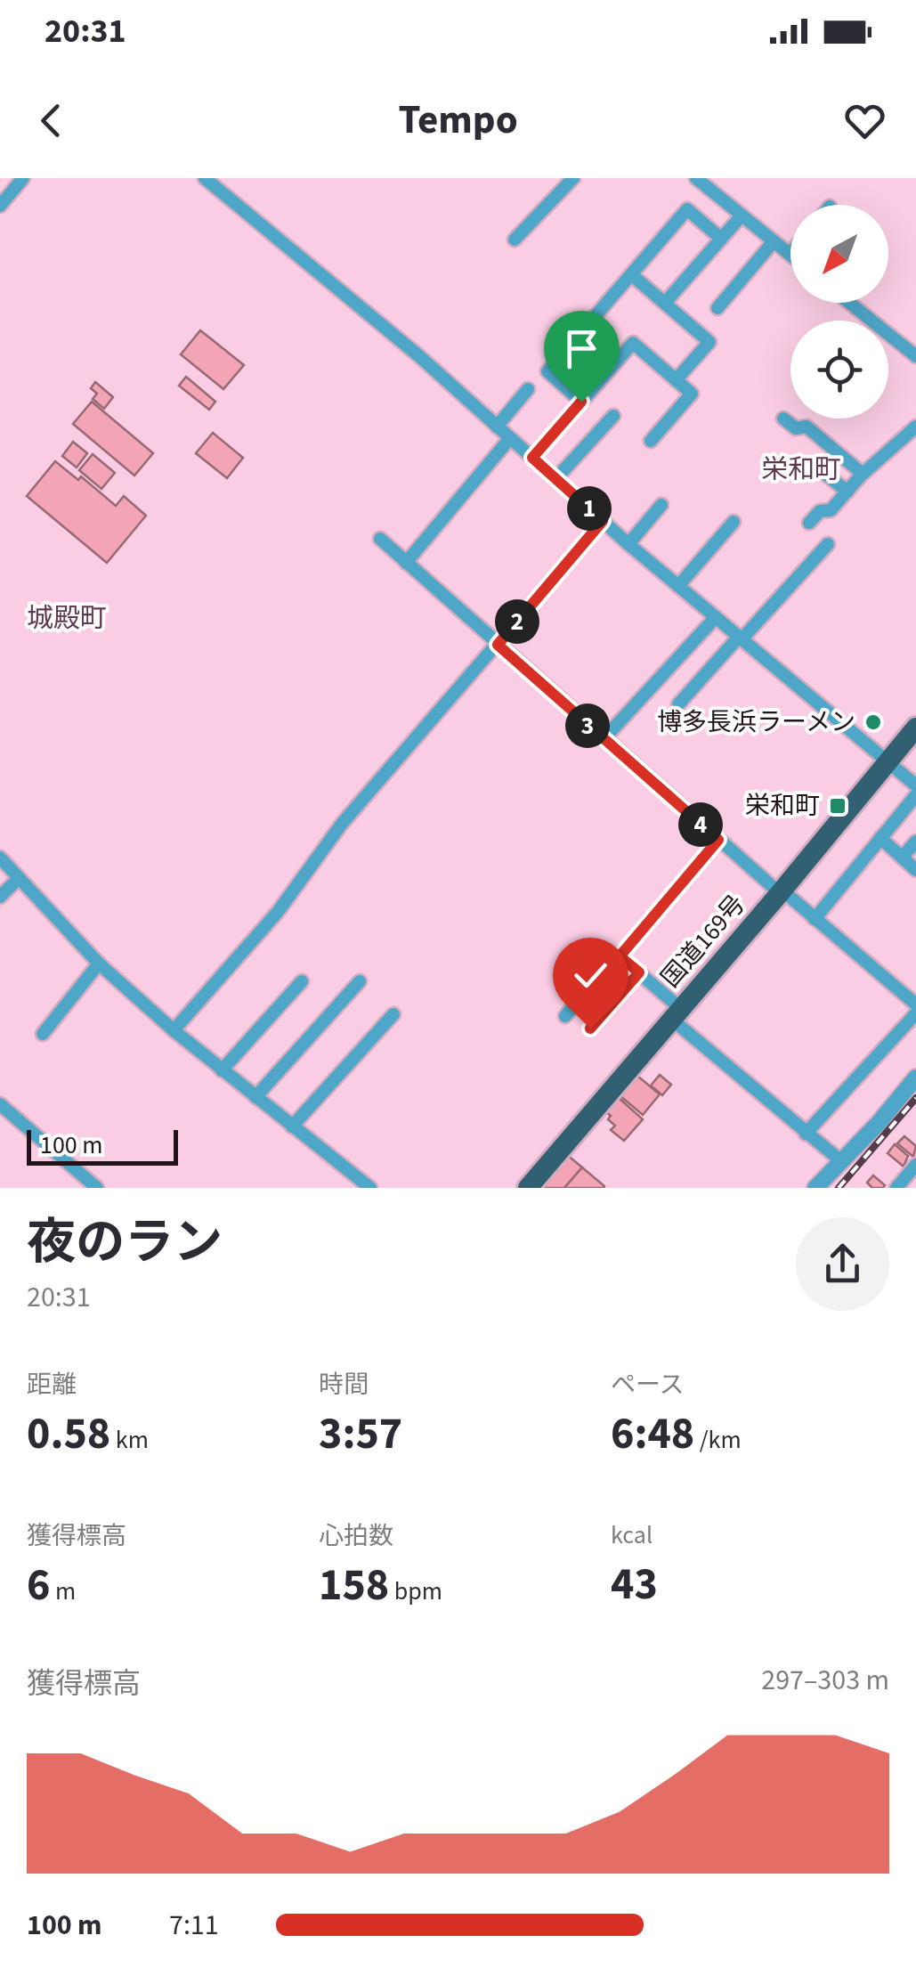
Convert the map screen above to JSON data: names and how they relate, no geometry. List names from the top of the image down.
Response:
{
  "streets": {
    "highway": ["国道169号"]
  },
  "districts": ["栄和町", "城殿町"],
  "places": {
    "other": ["博多長浜ラーメン"],
    "transit": ["栄和町"]
  },
  "scale_bar": "100 m",
  "north": "bottom left",
  "page": {
    "status": "20:31",
    "header": "Tempo",
    "pins": [
      "1",
      "2",
      "3",
      "4"
    ],
    "scale": "100 m",
    "heading": ["夜のラン", "20:31"],
    "stats": [
      ["距離", "0.58 km"],
      ["時間", "3:57"],
      ["ペース", "6:48 /km"],
      ["獲得標高", "6 m"],
      ["心拍数", "158 bpm"],
      ["kcal", "43"]
    ],
    "chart": ["獲得標高", "297–303 m"],
    "list": [
      {
        "name": "100 m",
        "note": "7:11"
      }
    ]
  }
}
